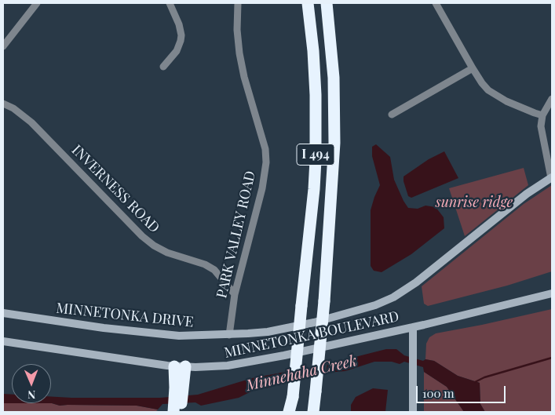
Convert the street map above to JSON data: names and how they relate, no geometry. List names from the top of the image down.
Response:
{
  "streets": {
    "highway": ["I 494"],
    "main road": ["MINNETONKA DRIVE", "MINNETONKA BOULEVARD"],
    "street": ["INVERNESS ROAD", "PARK VALLEY ROAD"]
  },
  "crossings": [
    ["INVERNESS ROAD", "PARK VALLEY ROAD"],
    ["PARK VALLEY ROAD", "MINNETONKA DRIVE"]
  ],
  "water": ["Minnehaha Creek"],
  "parks": ["sunrise ridge"],
  "scale_bar": "100 m",
  "north": "bottom"
}
